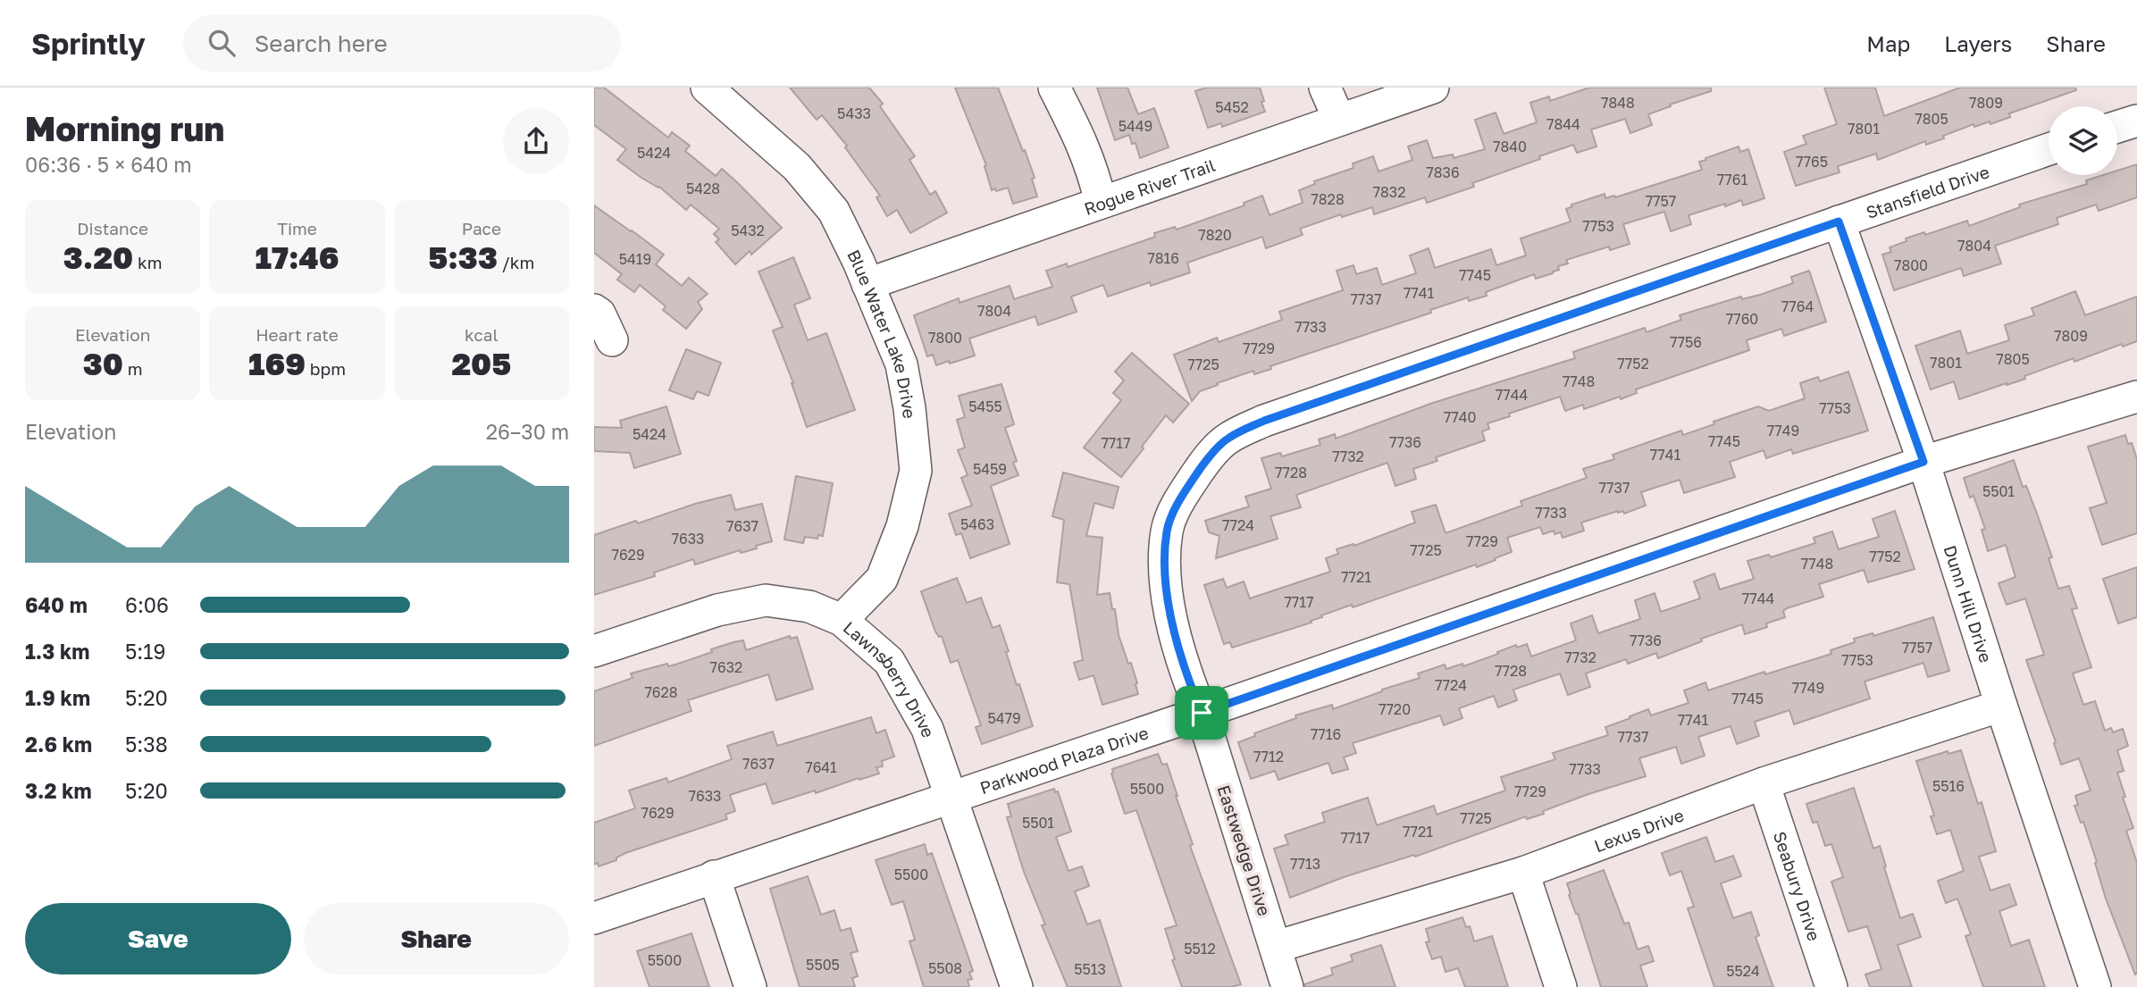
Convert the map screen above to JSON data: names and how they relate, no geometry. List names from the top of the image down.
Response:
{
  "streets": {
    "street": [
      "Rogue River Trail",
      "Stansfield Drive",
      "Blue Water Lake Drive",
      "Dunn Hill Drive",
      "Lawnsberry Drive",
      "Parkwood Plaza Drive",
      "Lexus Drive",
      "Eastwedge Drive",
      "Seabury Drive"
    ]
  },
  "crossings": [
    ["Rogue River Trail", "Blue Water Lake Drive"],
    ["Stansfield Drive", "Dunn Hill Drive"],
    ["Stansfield Drive", "Parkwood Plaza Drive"],
    ["Stansfield Drive", "Eastwedge Drive"],
    ["Blue Water Lake Drive", "Lawnsberry Drive"],
    ["Dunn Hill Drive", "Parkwood Plaza Drive"],
    ["Dunn Hill Drive", "Lexus Drive"],
    ["Lawnsberry Drive", "Parkwood Plaza Drive"],
    ["Parkwood Plaza Drive", "Eastwedge Drive"],
    ["Lexus Drive", "Eastwedge Drive"],
    ["Lexus Drive", "Seabury Drive"]
  ],
  "house_numbers": [
    "7848",
    "7809",
    "5452",
    "5433",
    "7805",
    "7844",
    "5449",
    "7801",
    "7840",
    "5424",
    "7765",
    "7836",
    "7761",
    "5428",
    "7832",
    "7828",
    "7757",
    "7753",
    "5432",
    "7820",
    "7804",
    "7816",
    "5419",
    "7800",
    "7745",
    "7741",
    "7737",
    "7764",
    "7804",
    "7760",
    "7733",
    "7809",
    "7800",
    "7756",
    "7729",
    "7805",
    "7801",
    "7752",
    "7725",
    "7748",
    "7744",
    "5455",
    "7753",
    "7740",
    "7749",
    "5424",
    "7745",
    "7736",
    "7717",
    "7741",
    "7732",
    "5459",
    "7728",
    "7737",
    "5501",
    "7733",
    "5463",
    "7724",
    "7637",
    "7633",
    "7729",
    "7725",
    "7629",
    "7752",
    "7748",
    "7721",
    "7744",
    "7717",
    "7736",
    "7757",
    "7732",
    "7753",
    "7632",
    "7728",
    "7724",
    "7749",
    "7628",
    "7745",
    "7720",
    "5479",
    "7741",
    "7716",
    "7737",
    "7712",
    "7637",
    "7641",
    "7733",
    "5516",
    "5500",
    "7729",
    "7633",
    "7629",
    "7725",
    "5501",
    "7721",
    "7717",
    "7713",
    "5500",
    "5512",
    "5500",
    "5505",
    "5508",
    "5513",
    "5524"
  ],
  "page": {
    "header": "Sprintly",
    "search": "Search here",
    "nav": ["Map", "Layers", "Share"],
    "heading": ["Morning run", "06:36 · 5 × 640 m"],
    "stats": [
      ["Distance", "3.20 km"],
      ["Time", "17:46"],
      ["Pace", "5:33 /km"],
      ["Elevation", "30 m"],
      ["Heart rate", "169 bpm"],
      ["kcal", "205"]
    ],
    "chart": ["Elevation", "26–30 m"],
    "list": [
      {
        "name": "640 m",
        "note": "6:06"
      },
      {
        "name": "1.3 km",
        "note": "5:19"
      },
      {
        "name": "1.9 km",
        "note": "5:20"
      },
      {
        "name": "2.6 km",
        "note": "5:38"
      },
      {
        "name": "3.2 km",
        "note": "5:20"
      }
    ],
    "buttons": ["Save", "Share"]
  }
}
